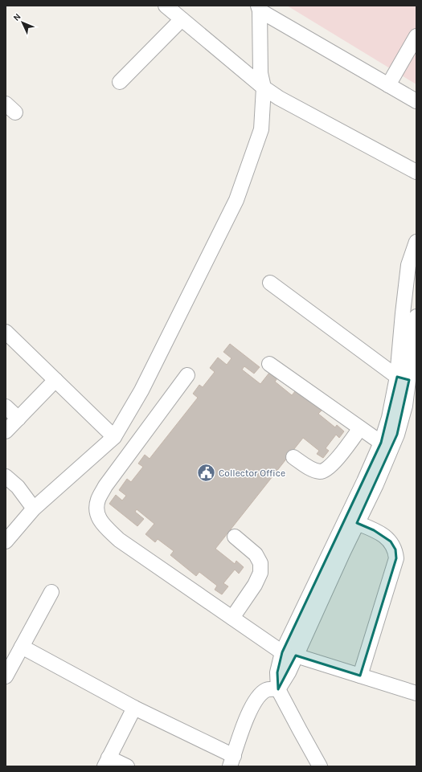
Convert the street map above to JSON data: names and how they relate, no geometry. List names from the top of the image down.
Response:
{
  "places": {
    "public building": ["Collector Office"]
  },
  "north": "top left"
}
